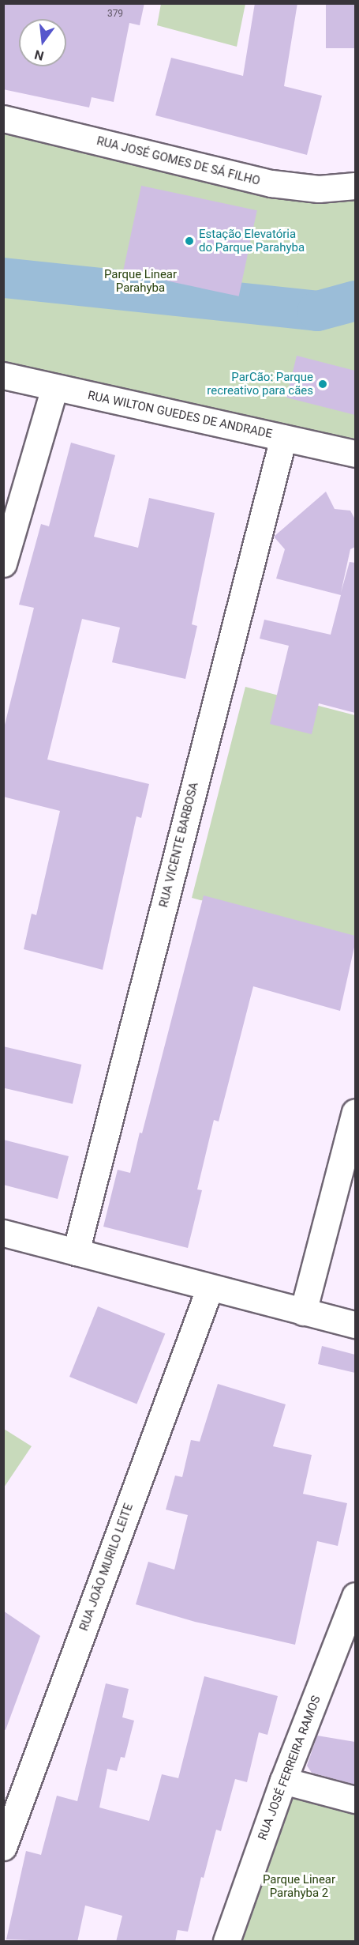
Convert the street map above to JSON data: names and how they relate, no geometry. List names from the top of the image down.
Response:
{
  "streets": {
    "street": [
      "RUA JOSÉ GOMES DE SÁ FILHO",
      "RUA WILTON GUEDES DE ANDRADE",
      "RUA VICENTE BARBOSA",
      "RUA JOÃO MURILO LEITE",
      "RUA JOSÉ FERREIRA RAMOS"
    ]
  },
  "crossings": [
    ["RUA WILTON GUEDES DE ANDRADE", "RUA VICENTE BARBOSA"]
  ],
  "parks": ["Parque Linear Parahyba", "Parque Linear Parahyba 2"],
  "places": ["Estação Elevatória do Parque Parahyba", "ParCão: Parque recreativo para cães"],
  "house_numbers": ["379"],
  "north": "bottom"
}
